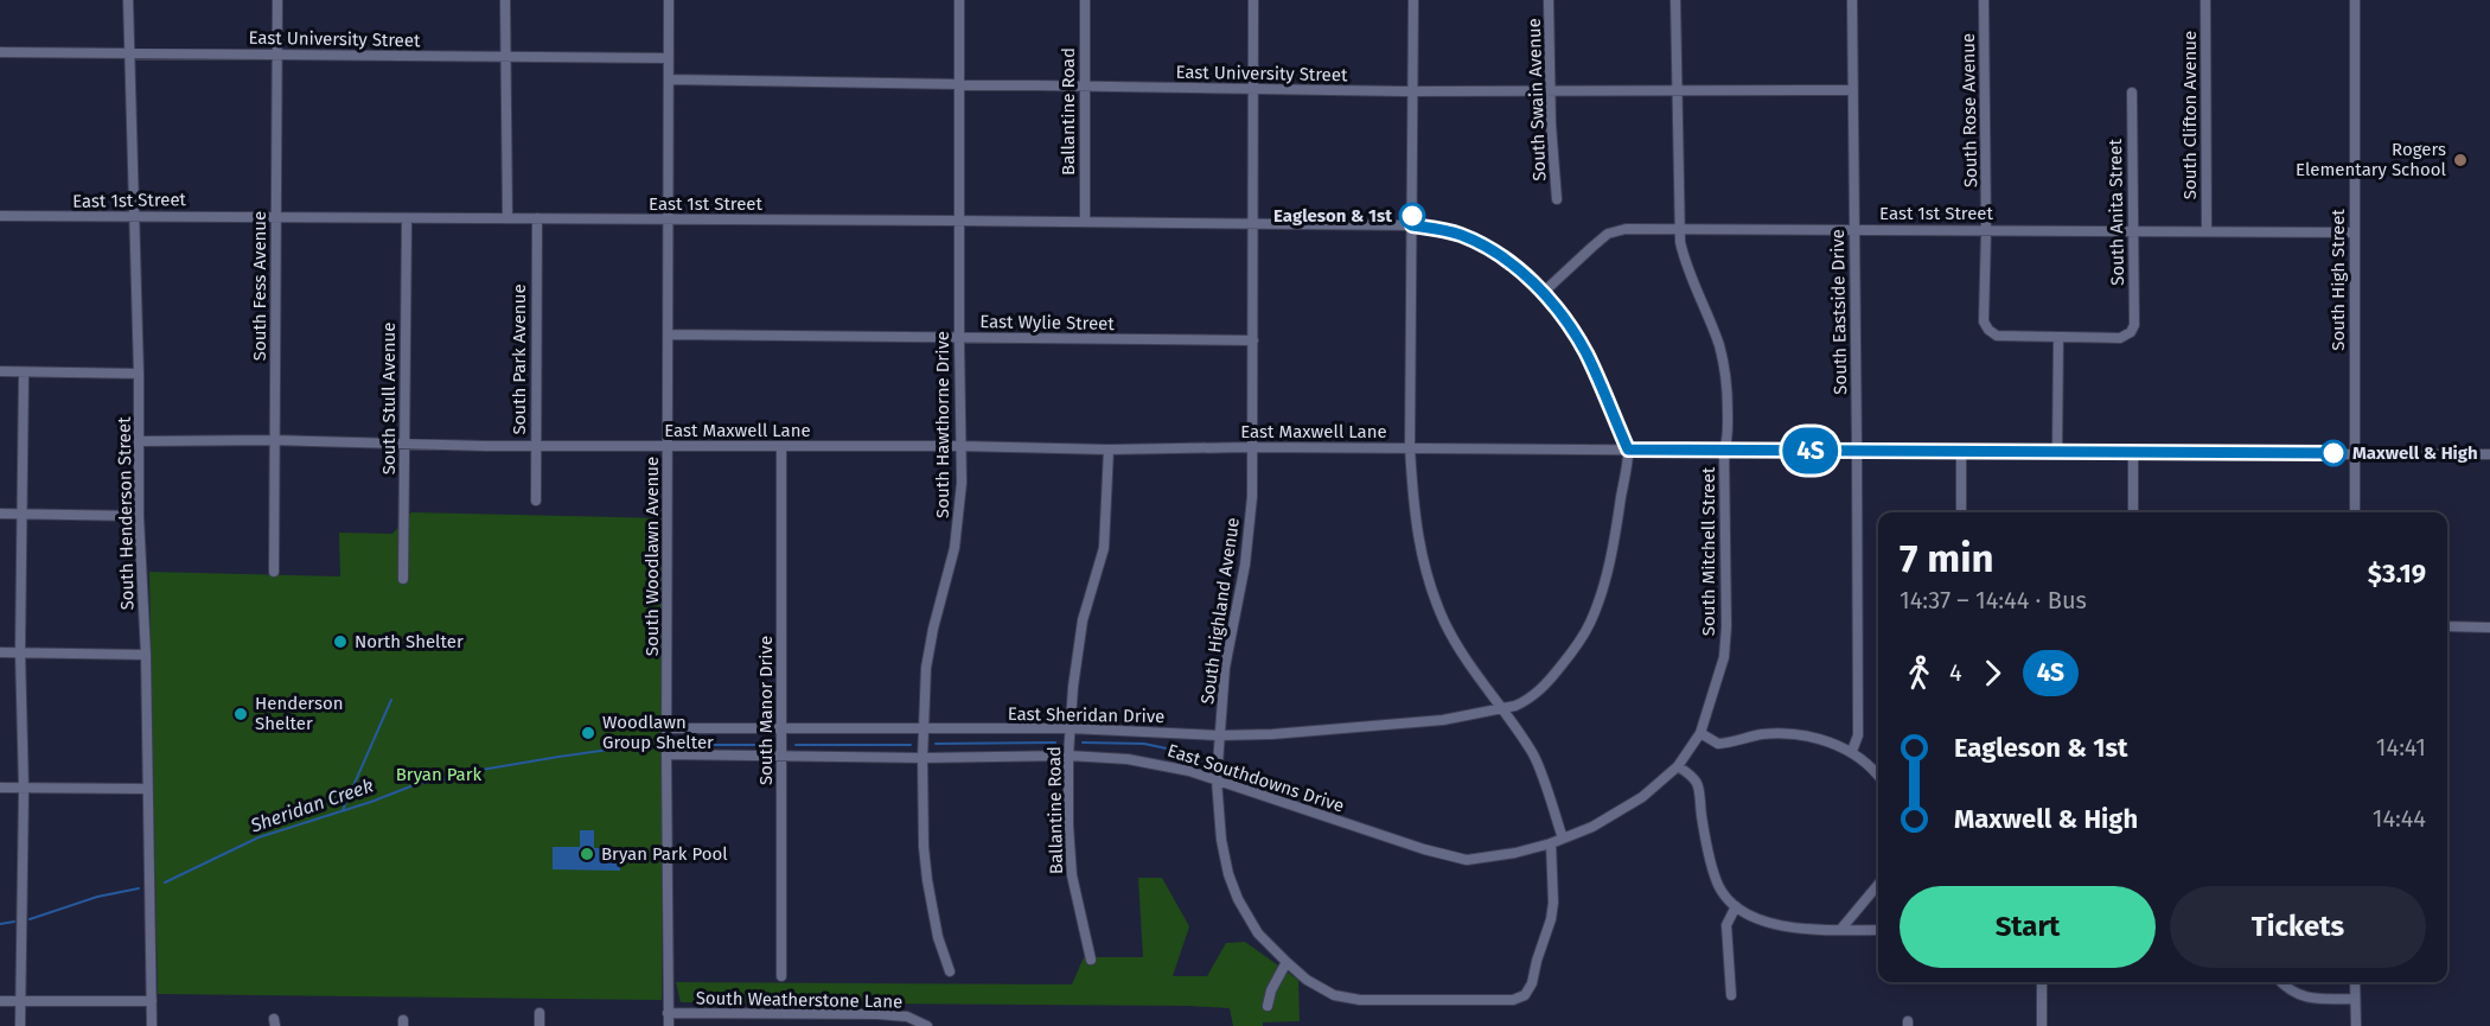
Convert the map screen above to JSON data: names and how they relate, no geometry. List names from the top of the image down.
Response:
{
  "streets": {
    "street": [
      "East University Street",
      "South Swain Avenue",
      "South Rose Avenue",
      "Ballantine Road",
      "South Clifton Avenue",
      "East 1st Street",
      "South Anita Street",
      "South High Street",
      "South Fess Avenue",
      "South Eastside Drive",
      "East Wylie Street",
      "South Park Avenue",
      "South Stull Avenue",
      "South Hawthorne Drive",
      "East Maxwell Lane",
      "South Henderson Street",
      "South Mitchell Street",
      "South Woodlawn Avenue",
      "South Highland Avenue",
      "South Manor Drive",
      "East Sheridan Drive",
      "East Southdowns Drive",
      "South Weatherstone Lane"
    ]
  },
  "crossings": [
    ["East University Street", "South Swain Avenue"],
    ["East University Street", "Ballantine Road"],
    ["East University Street", "South Fess Avenue"],
    ["East University Street", "South Eastside Drive"],
    ["East University Street", "South Hawthorne Drive"],
    ["East University Street", "South Henderson Street"],
    ["East University Street", "South Mitchell Street"],
    ["East University Street", "South Woodlawn Avenue"],
    ["East University Street", "South Highland Avenue"],
    ["South Rose Avenue", "East 1st Street"],
    ["South Rose Avenue", "South Anita Street"],
    ["Ballantine Road", "East 1st Street"],
    ["Ballantine Road", "East Maxwell Lane"],
    ["Ballantine Road", "East Sheridan Drive"],
    ["Ballantine Road", "East Southdowns Drive"],
    ["South Clifton Avenue", "East 1st Street"],
    ["East 1st Street", "South Anita Street"],
    ["East 1st Street", "South High Street"],
    ["East 1st Street", "South Fess Avenue"],
    ["East 1st Street", "South Eastside Drive"],
    ["East 1st Street", "South Park Avenue"],
    ["East 1st Street", "South Stull Avenue"],
    ["East 1st Street", "South Hawthorne Drive"],
    ["East 1st Street", "East Maxwell Lane"],
    ["East 1st Street", "South Henderson Street"],
    ["East 1st Street", "South Mitchell Street"],
    ["East 1st Street", "South Woodlawn Avenue"],
    ["East 1st Street", "South Highland Avenue"],
    ["East 1st Street", "East Sheridan Drive"],
    ["South High Street", "East Maxwell Lane"],
    ["South Fess Avenue", "East Maxwell Lane"],
    ["South Eastside Drive", "East Maxwell Lane"],
    ["East Wylie Street", "South Hawthorne Drive"],
    ["East Wylie Street", "South Woodlawn Avenue"],
    ["East Wylie Street", "South Highland Avenue"],
    ["South Park Avenue", "East Maxwell Lane"],
    ["South Stull Avenue", "East Maxwell Lane"],
    ["South Hawthorne Drive", "East Maxwell Lane"],
    ["South Hawthorne Drive", "East Sheridan Drive"],
    ["South Hawthorne Drive", "East Southdowns Drive"],
    ["East Maxwell Lane", "South Henderson Street"],
    ["East Maxwell Lane", "South Mitchell Street"],
    ["East Maxwell Lane", "South Woodlawn Avenue"],
    ["East Maxwell Lane", "South Highland Avenue"],
    ["East Maxwell Lane", "South Manor Drive"],
    ["East Maxwell Lane", "East Sheridan Drive"],
    ["South Mitchell Street", "East Southdowns Drive"],
    ["South Woodlawn Avenue", "East Sheridan Drive"],
    ["South Woodlawn Avenue", "East Southdowns Drive"],
    ["South Woodlawn Avenue", "South Weatherstone Lane"],
    ["South Highland Avenue", "East Sheridan Drive"],
    ["South Highland Avenue", "East Southdowns Drive"],
    ["South Manor Drive", "East Sheridan Drive"],
    ["South Manor Drive", "East Southdowns Drive"]
  ],
  "water": ["Sheridan Creek"],
  "parks": ["Bryan Park"],
  "places": [
    "Rogers Elementary School",
    "Eagleson & 1st",
    "Maxwell & High",
    "North Shelter",
    "Henderson Shelter",
    "Woodlawn Group Shelter",
    "Bryan Park Pool"
  ],
  "lines": ["bus line 4S"],
  "page": {
    "on_map": "4S",
    "heading": ["7 min", "14:37 – 14:44 · Bus", "$3.19"],
    "legs": ["4", "4S"],
    "list": [
      {
        "name": "Eagleson & 1st",
        "value": "14:41"
      },
      {
        "name": "Maxwell & High",
        "value": "14:44"
      }
    ],
    "buttons": ["Start", "Tickets"]
  }
}
